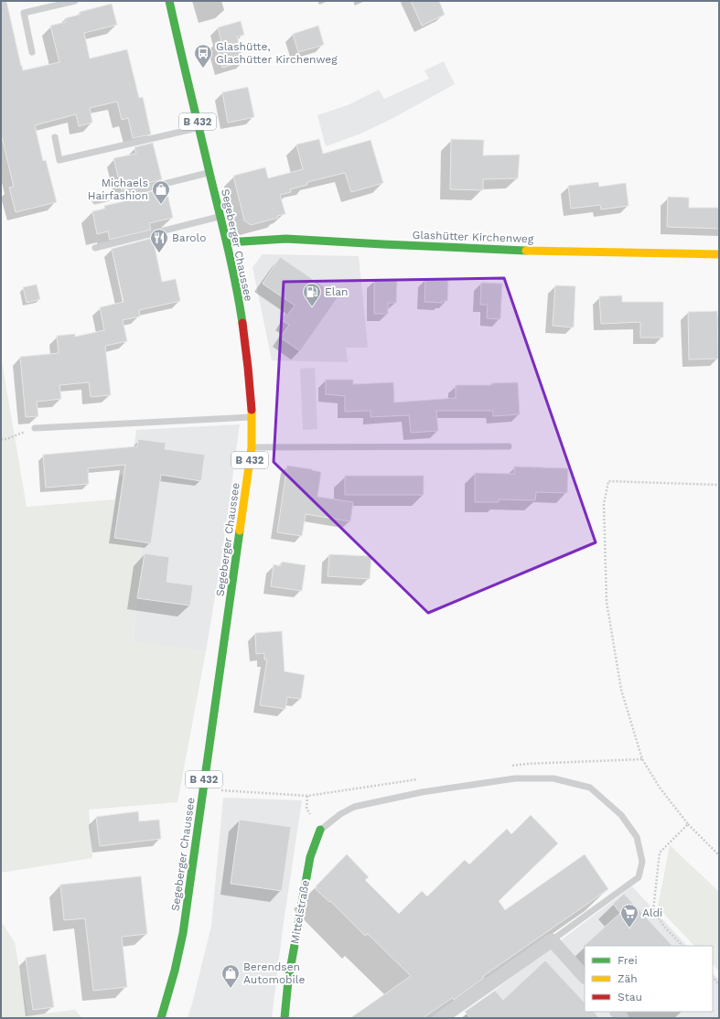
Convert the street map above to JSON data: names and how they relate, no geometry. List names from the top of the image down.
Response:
{
  "streets": {
    "main road": [
      "B 432",
      "Glashütter Kirchenweg",
      "Segeberger Chaussee",
      "Mittelstraße"
    ]
  },
  "crossings": [
    ["Glashütter Kirchenweg", "Segeberger Chaussee"]
  ],
  "places": {
    "bus stop": ["Glashütte, Glashütter Kirchenweg"],
    "shop": ["Michaels Hairfashion", "Berendsen Automobile"],
    "restaurant": ["Barolo"],
    "fuel station": ["Elan"],
    "supermarket": ["Aldi"]
  },
  "legend": ["Frei", "Zäh", "Stau"]
}
